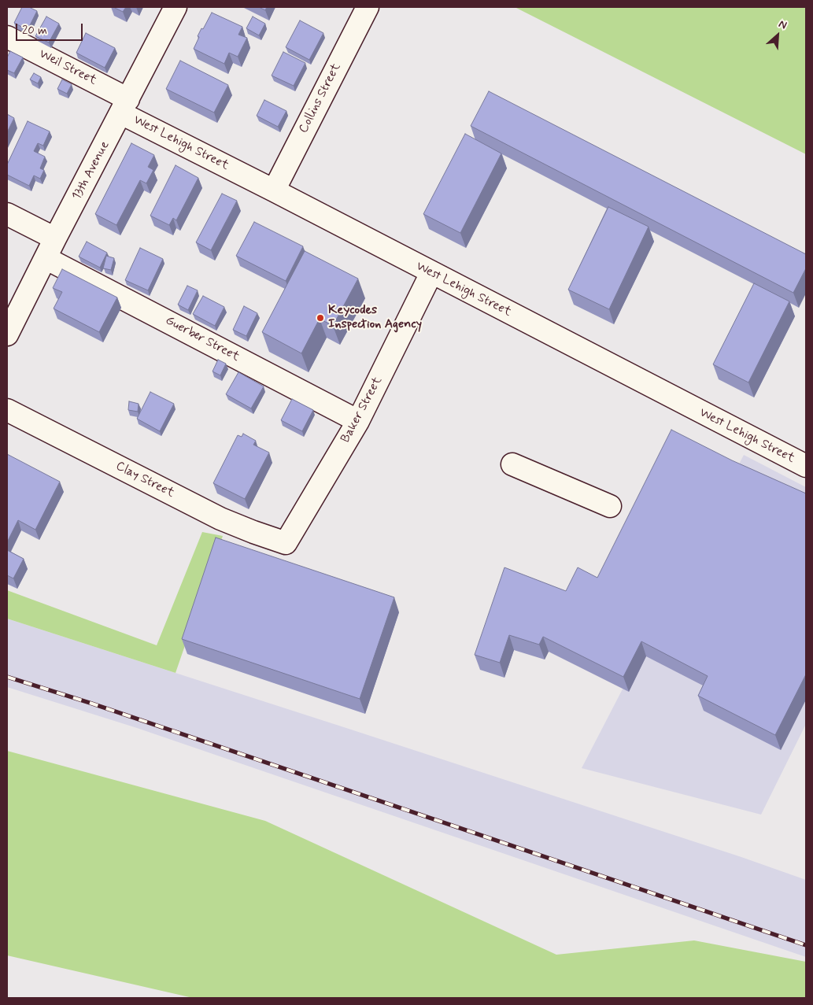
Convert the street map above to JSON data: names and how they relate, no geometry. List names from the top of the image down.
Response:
{
  "streets": {
    "street": [
      "Weil Street",
      "Collins Street",
      "West Lehigh Street",
      "13th Avenue",
      "Guerber Street",
      "Baker Street",
      "Clay Street"
    ]
  },
  "crossings": [
    ["Weil Street", "West Lehigh Street"],
    ["Weil Street", "13th Avenue"],
    ["Collins Street", "West Lehigh Street"],
    ["West Lehigh Street", "13th Avenue"],
    ["West Lehigh Street", "Baker Street"],
    ["13th Avenue", "Guerber Street"],
    ["Guerber Street", "Baker Street"],
    ["Baker Street", "Clay Street"]
  ],
  "places": ["Keycodes Inspection Agency"],
  "scale_bar": "20 m",
  "north": "top right"
}
